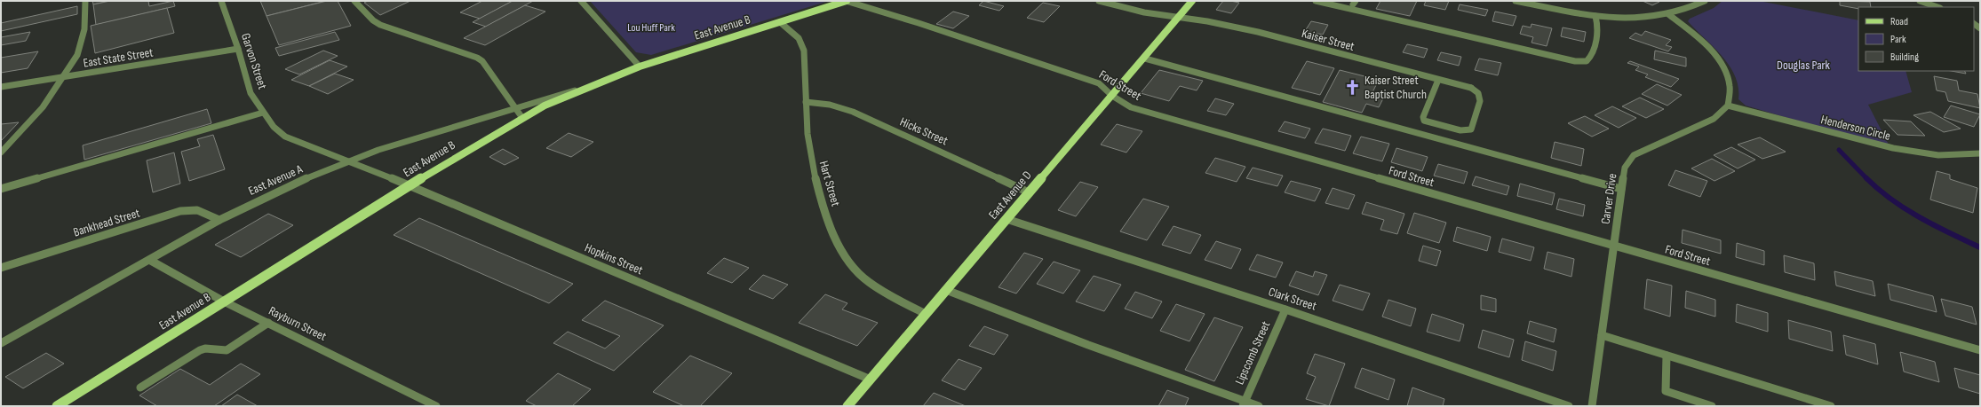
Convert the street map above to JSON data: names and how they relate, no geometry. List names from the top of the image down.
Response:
{
  "streets": {
    "main road": ["East Avenue B", "East Avenue D"],
    "street": [
      "Kaiser Street",
      "East State Street",
      "Garvon Street",
      "Ford Street",
      "Henderson Circle",
      "Hicks Street",
      "East Avenue A",
      "Hart Street",
      "Carver Drive",
      "Bankhead Street",
      "Hopkins Street",
      "Clark Street",
      "Rayburn Street",
      "Lipscomb Street"
    ]
  },
  "crossings": [
    ["East Avenue B", "Ford Street"],
    ["East Avenue B", "East Avenue A"],
    ["East Avenue B", "Hart Street"],
    ["East Avenue B", "Hopkins Street"],
    ["East Avenue B", "Rayburn Street"],
    ["Kaiser Street", "East Avenue D"],
    ["East State Street", "Garvon Street"],
    ["Garvon Street", "East Avenue A"],
    ["Garvon Street", "Hopkins Street"],
    ["Ford Street", "East Avenue D"],
    ["Ford Street", "Carver Drive"],
    ["Henderson Circle", "Carver Drive"],
    ["Hicks Street", "Hart Street"],
    ["Hicks Street", "East Avenue D"],
    ["East Avenue A", "Bankhead Street"],
    ["East Avenue A", "Hopkins Street"],
    ["East Avenue A", "Rayburn Street"],
    ["Hart Street", "East Avenue D"],
    ["East Avenue D", "Hopkins Street"],
    ["East Avenue D", "Clark Street"],
    ["Clark Street", "Lipscomb Street"]
  ],
  "parks": ["Lou Huff Park", "Douglas Park"],
  "places": {
    "church": ["Kaiser Street Baptist Church"]
  },
  "legend": ["Road", "Park", "Building"]
}
